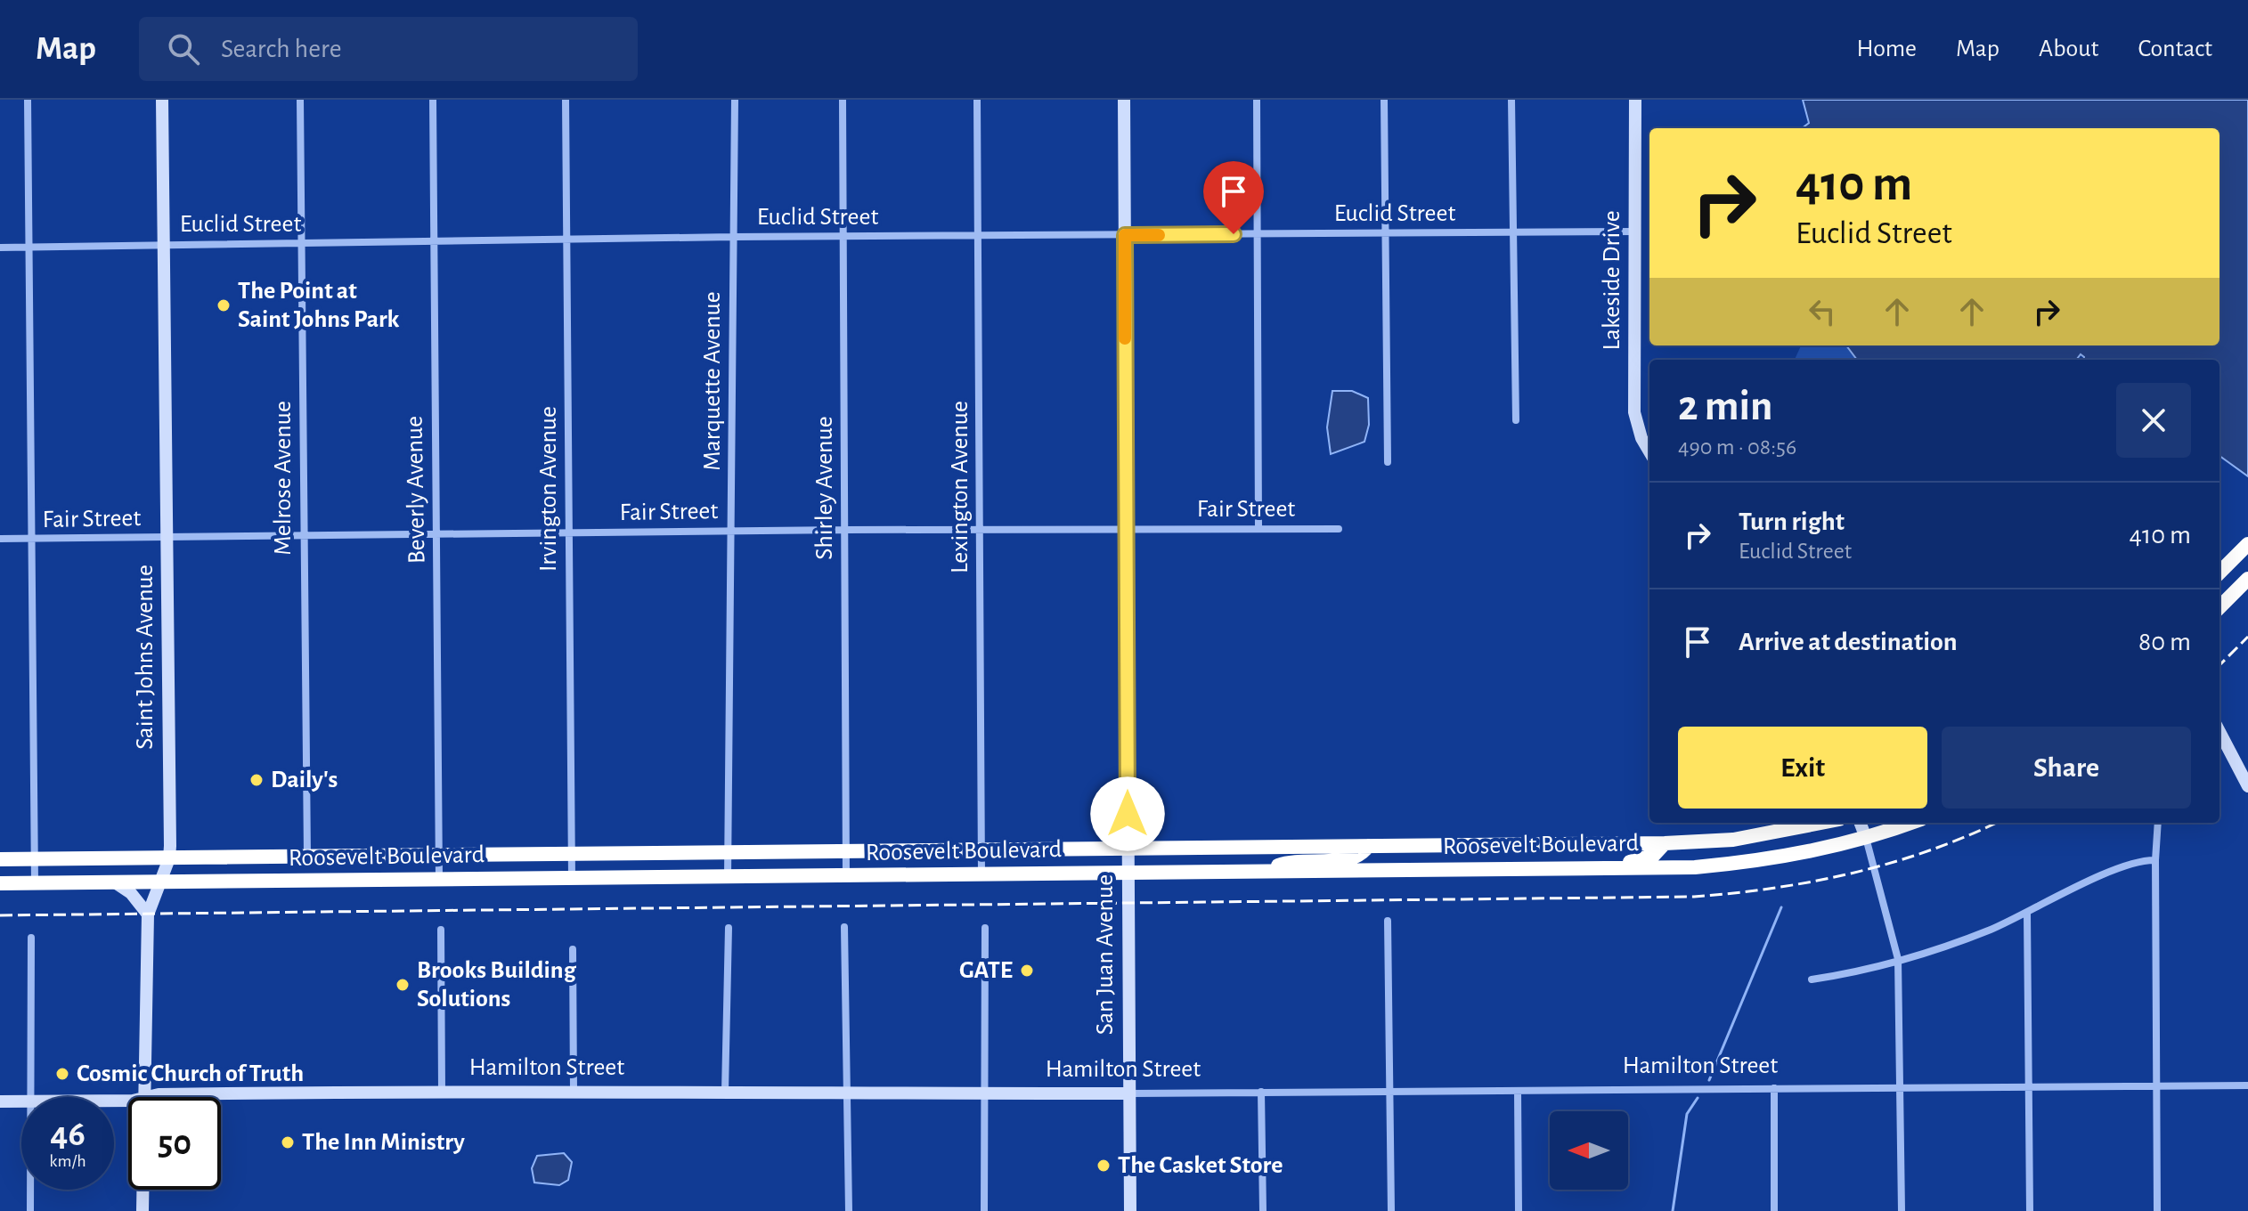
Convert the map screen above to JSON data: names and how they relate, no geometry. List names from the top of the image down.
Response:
{
  "streets": {
    "highway": ["Roosevelt Boulevard"],
    "street": [
      "Euclid Street",
      "Lakeside Drive",
      "Marquette Avenue",
      "Melrose Avenue",
      "Lexington Avenue",
      "Shirley Avenue",
      "Irvington Avenue",
      "Beverly Avenue",
      "Fair Street",
      "Saint Johns Avenue",
      "San Juan Avenue",
      "Hamilton Street"
    ]
  },
  "crossings": [
    ["Euclid Street", "Lakeside Drive"],
    ["Euclid Street", "Marquette Avenue"],
    ["Euclid Street", "Melrose Avenue"],
    ["Euclid Street", "Lexington Avenue"],
    ["Euclid Street", "Shirley Avenue"],
    ["Euclid Street", "Irvington Avenue"],
    ["Euclid Street", "Beverly Avenue"],
    ["Euclid Street", "Saint Johns Avenue"],
    ["Euclid Street", "San Juan Avenue"],
    ["Marquette Avenue", "Fair Street"],
    ["Marquette Avenue", "Roosevelt Boulevard"],
    ["Melrose Avenue", "Fair Street"],
    ["Melrose Avenue", "Roosevelt Boulevard"],
    ["Lexington Avenue", "Fair Street"],
    ["Lexington Avenue", "Roosevelt Boulevard"],
    ["Shirley Avenue", "Fair Street"],
    ["Shirley Avenue", "Roosevelt Boulevard"],
    ["Irvington Avenue", "Fair Street"],
    ["Irvington Avenue", "Roosevelt Boulevard"],
    ["Beverly Avenue", "Fair Street"],
    ["Beverly Avenue", "Roosevelt Boulevard"],
    ["Fair Street", "Saint Johns Avenue"],
    ["Fair Street", "San Juan Avenue"],
    ["Saint Johns Avenue", "Roosevelt Boulevard"],
    ["Roosevelt Boulevard", "San Juan Avenue"],
    ["San Juan Avenue", "Hamilton Street"]
  ],
  "places": [
    "The Point at Saint Johns Park",
    "Daily's",
    "GATE",
    "Brooks Building Solutions",
    "Cosmic Church of Truth",
    "The Inn Ministry",
    "The Casket Store"
  ],
  "north": "left",
  "page": {
    "header": "Map",
    "search": "Search here",
    "nav": [
      "Home",
      "Map",
      "About",
      "Contact"
    ],
    "turn": ["410 m", "Euclid Street"],
    "heading": ["2 min", "490 m · 08:56"],
    "list": [
      {
        "name": "Turn right",
        "note": "Euclid Street",
        "value": "410 m"
      },
      {
        "name": "Arrive at destination",
        "value": "80 m"
      }
    ],
    "buttons": ["Exit", "Share"],
    "speed": "46 km/h",
    "limit": "50"
  }
}
